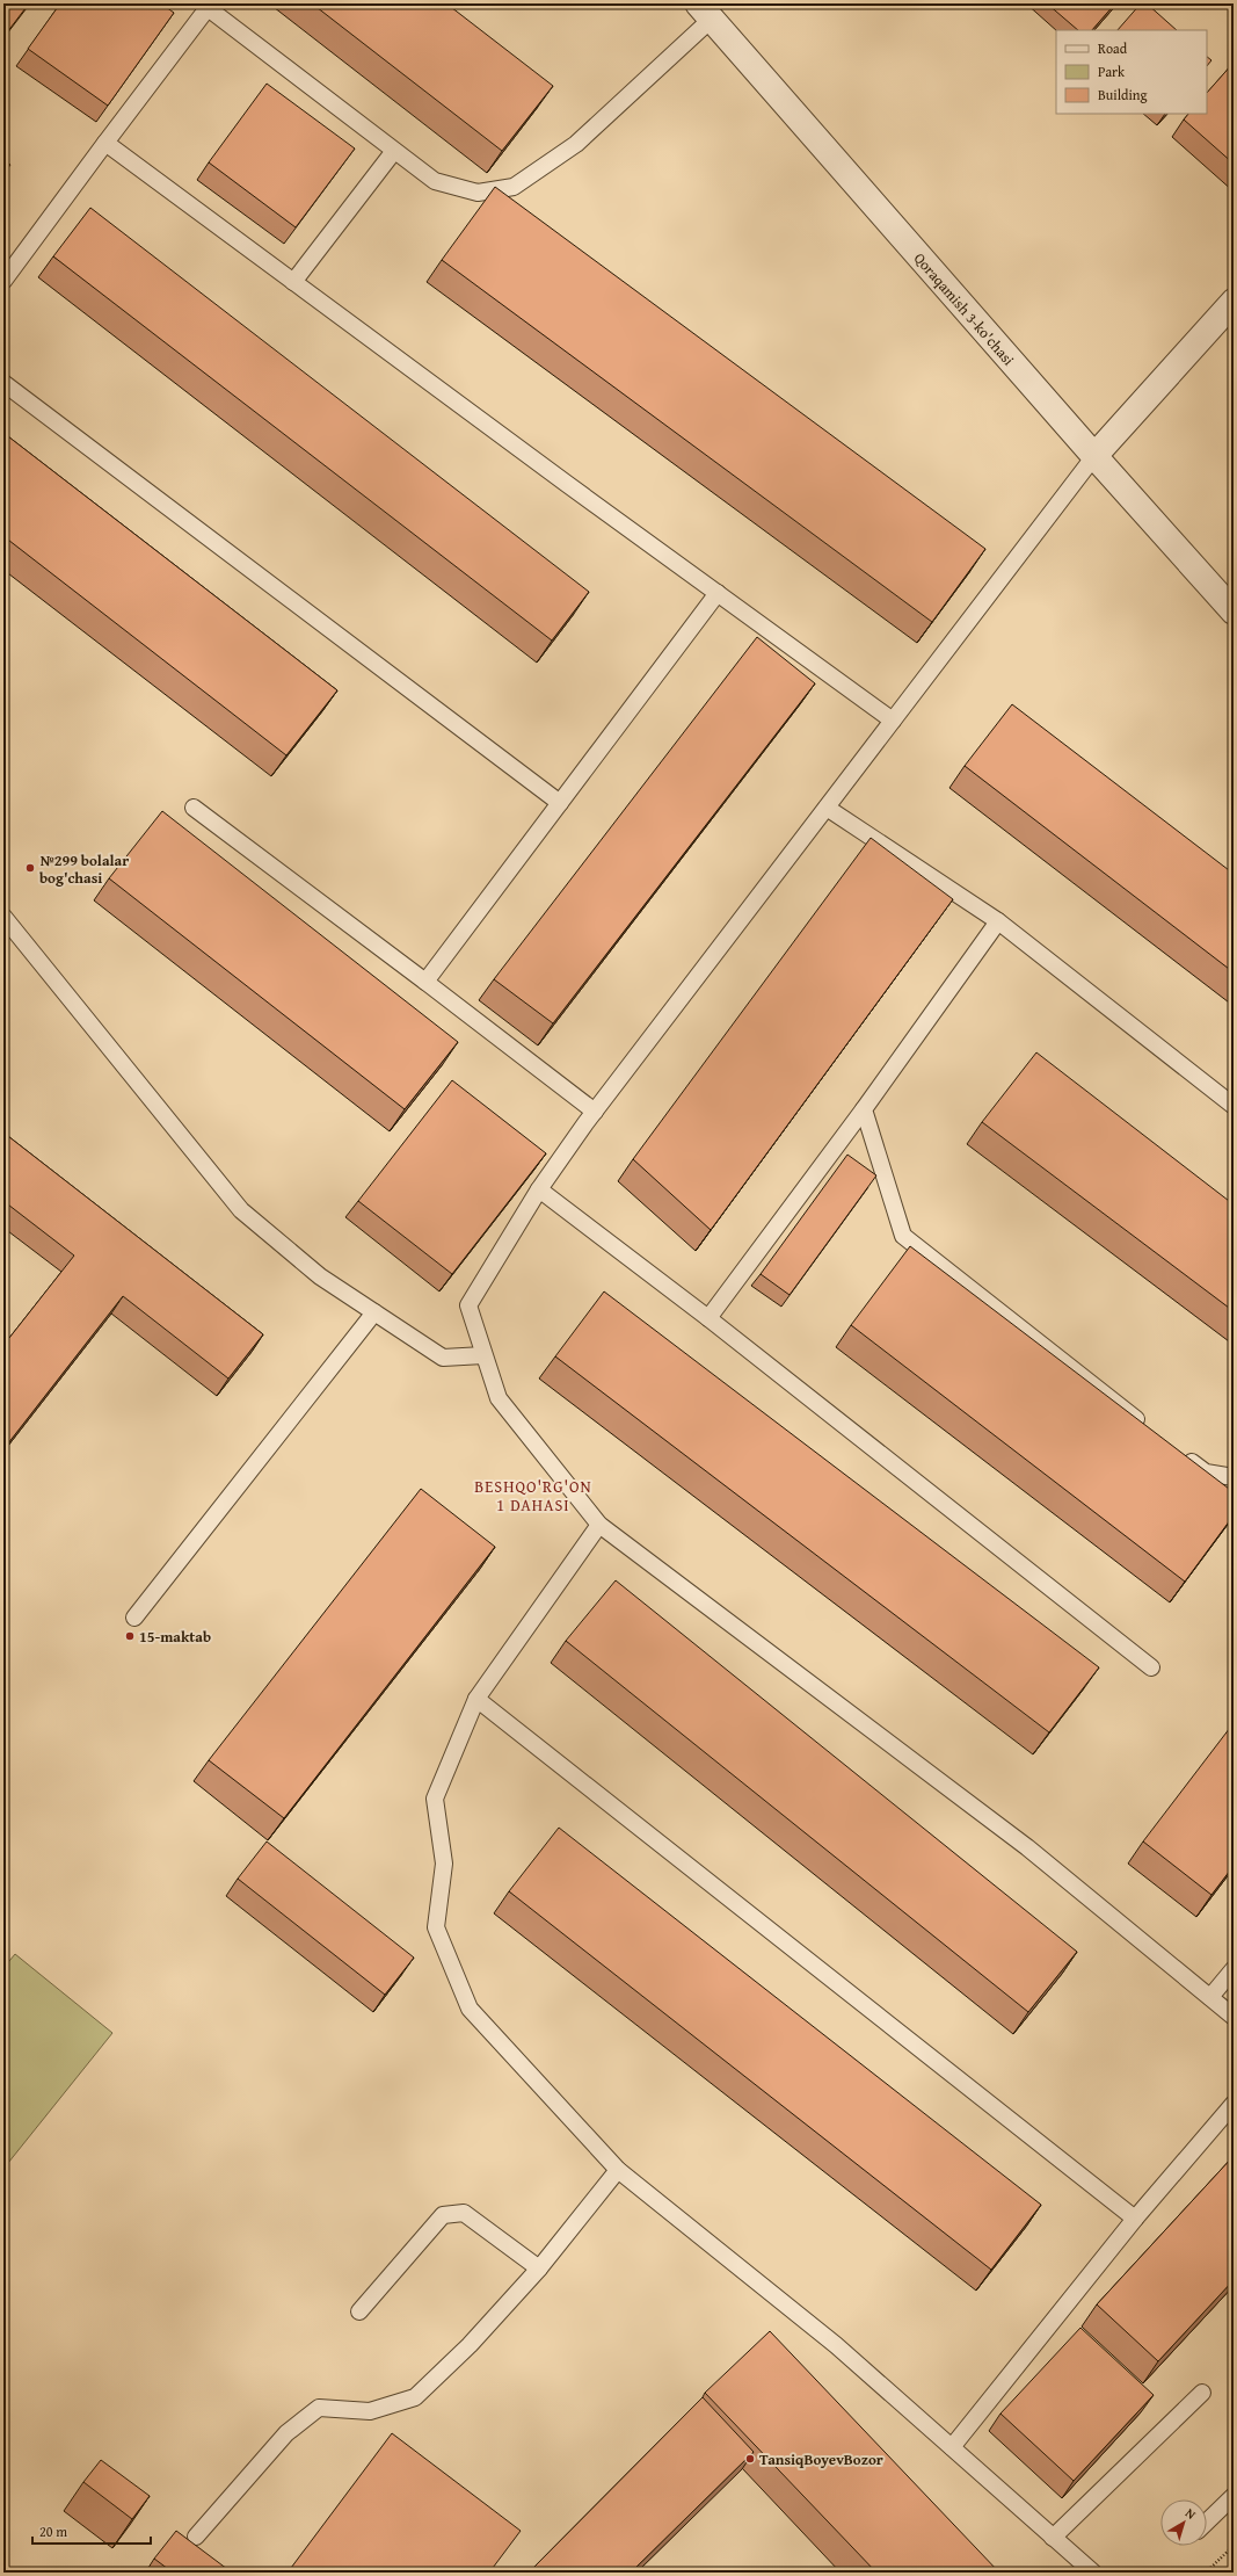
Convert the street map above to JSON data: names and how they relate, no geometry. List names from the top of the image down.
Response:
{
  "streets": {
    "street": ["Qoraqamish 3-ko'chasi"]
  },
  "districts": ["BESHQO'RG'ON 1 DAHASI"],
  "places": ["№299 bolalar bog'chasi", "15-maktab", "TansiqBoyevBozor"],
  "legend": ["Road", "Park", "Building"],
  "scale_bar": "20 m",
  "north": "top right"
}
